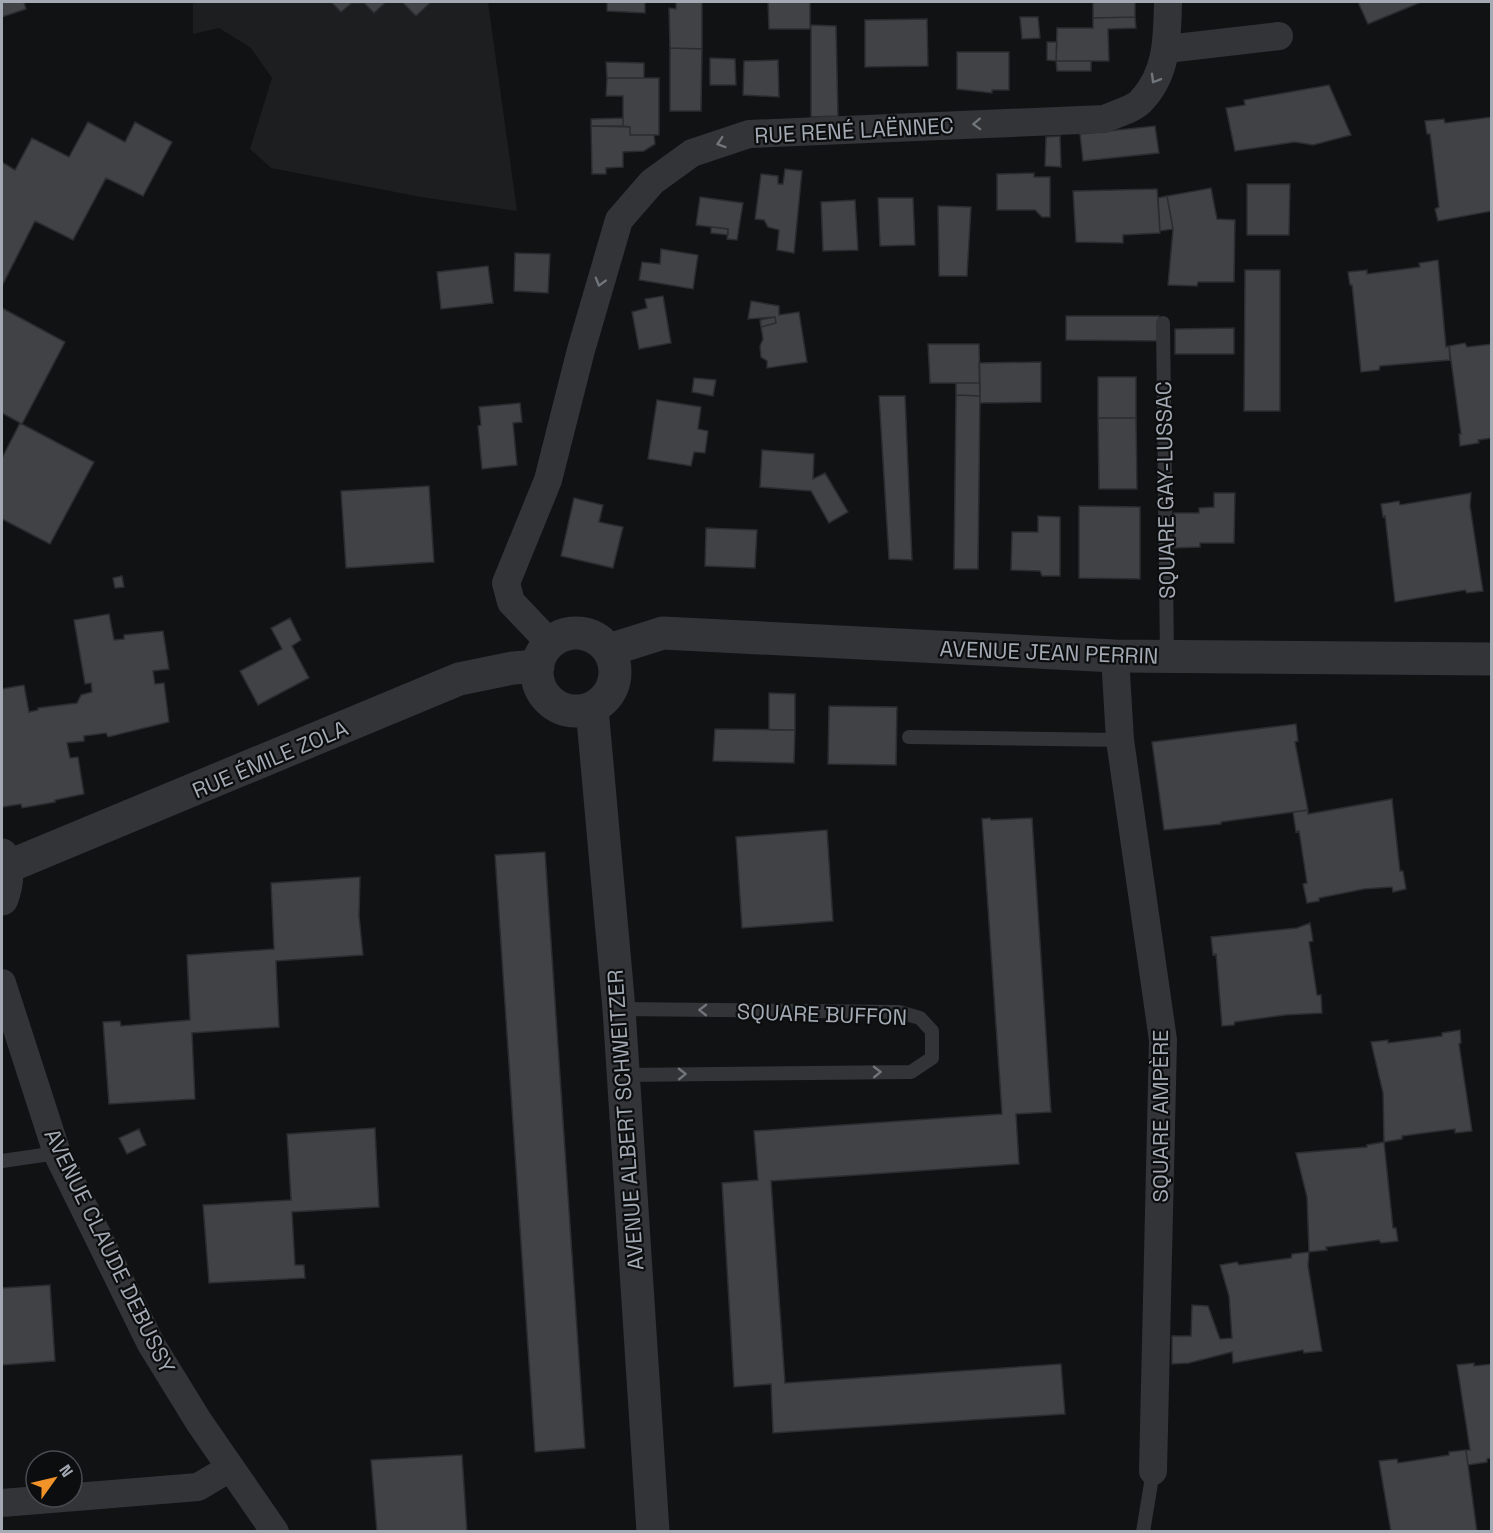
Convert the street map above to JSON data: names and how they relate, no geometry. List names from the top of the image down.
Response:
{
  "streets": {
    "street": [
      "RUE RENÉ LAËNNEC",
      "AVENUE JEAN PERRIN",
      "RUE ÉMILE ZOLA",
      "SQUARE AMPÈRE",
      "AVENUE ALBERT SCHWEITZER",
      "AVENUE CLAUDE DEBUSSY"
    ],
    "lane": ["SQUARE GAY-LUSSAC", "SQUARE BUFFON"]
  },
  "crossings": [
    ["RUE RENÉ LAËNNEC", "AVENUE JEAN PERRIN"],
    ["RUE RENÉ LAËNNEC", "RUE ÉMILE ZOLA"],
    ["RUE RENÉ LAËNNEC", "AVENUE ALBERT SCHWEITZER"],
    ["SQUARE GAY-LUSSAC", "AVENUE JEAN PERRIN"],
    ["AVENUE JEAN PERRIN", "RUE ÉMILE ZOLA"],
    ["AVENUE JEAN PERRIN", "SQUARE AMPÈRE"],
    ["AVENUE JEAN PERRIN", "AVENUE ALBERT SCHWEITZER"],
    ["RUE ÉMILE ZOLA", "AVENUE ALBERT SCHWEITZER"],
    ["SQUARE BUFFON", "AVENUE ALBERT SCHWEITZER"]
  ],
  "one_way": ["RUE RENÉ LAËNNEC"],
  "north": "top right"
}
